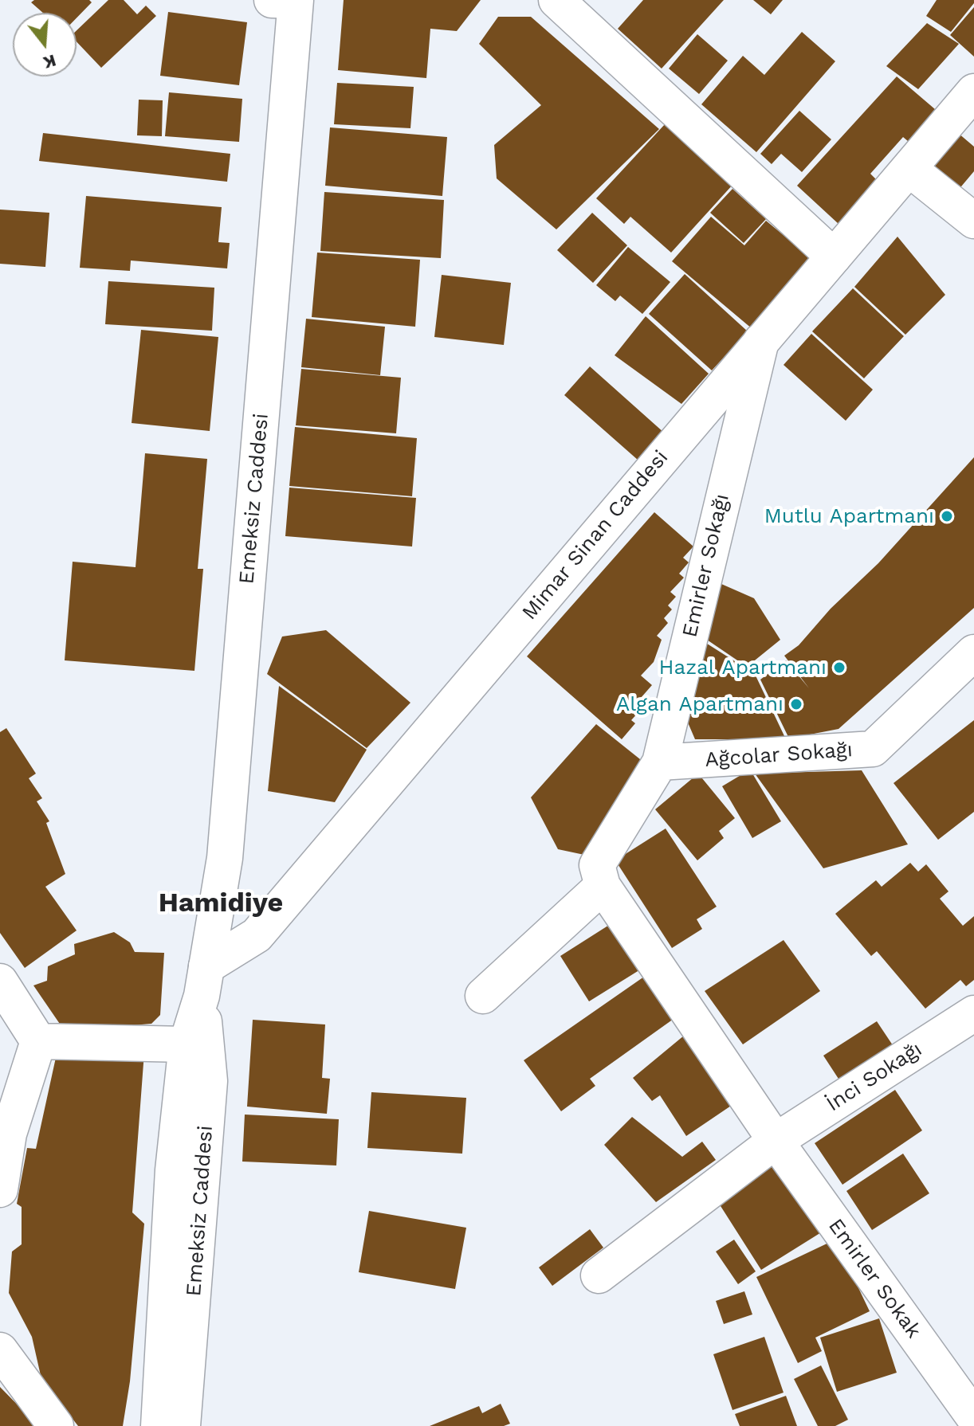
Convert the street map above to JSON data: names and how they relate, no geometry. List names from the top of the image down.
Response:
{
  "streets": {
    "street": [
      "Emeksiz Caddesi",
      "Mimar Sinan Caddesi",
      "Emirler Sokağı",
      "Ağcolar Sokağı",
      "İnci Sokağı",
      "Emirler Sokak"
    ]
  },
  "crossings": [
    ["Emeksiz Caddesi", "Mimar Sinan Caddesi"],
    ["Mimar Sinan Caddesi", "Emirler Sokağı"],
    ["Emirler Sokağı", "Ağcolar Sokağı"],
    ["İnci Sokağı", "Emirler Sokak"]
  ],
  "districts": ["Hamidiye"],
  "places": ["Mutlu Apartmanı", "Hazal Apartmanı", "Algan Apartmanı"],
  "north": "bottom"
}
